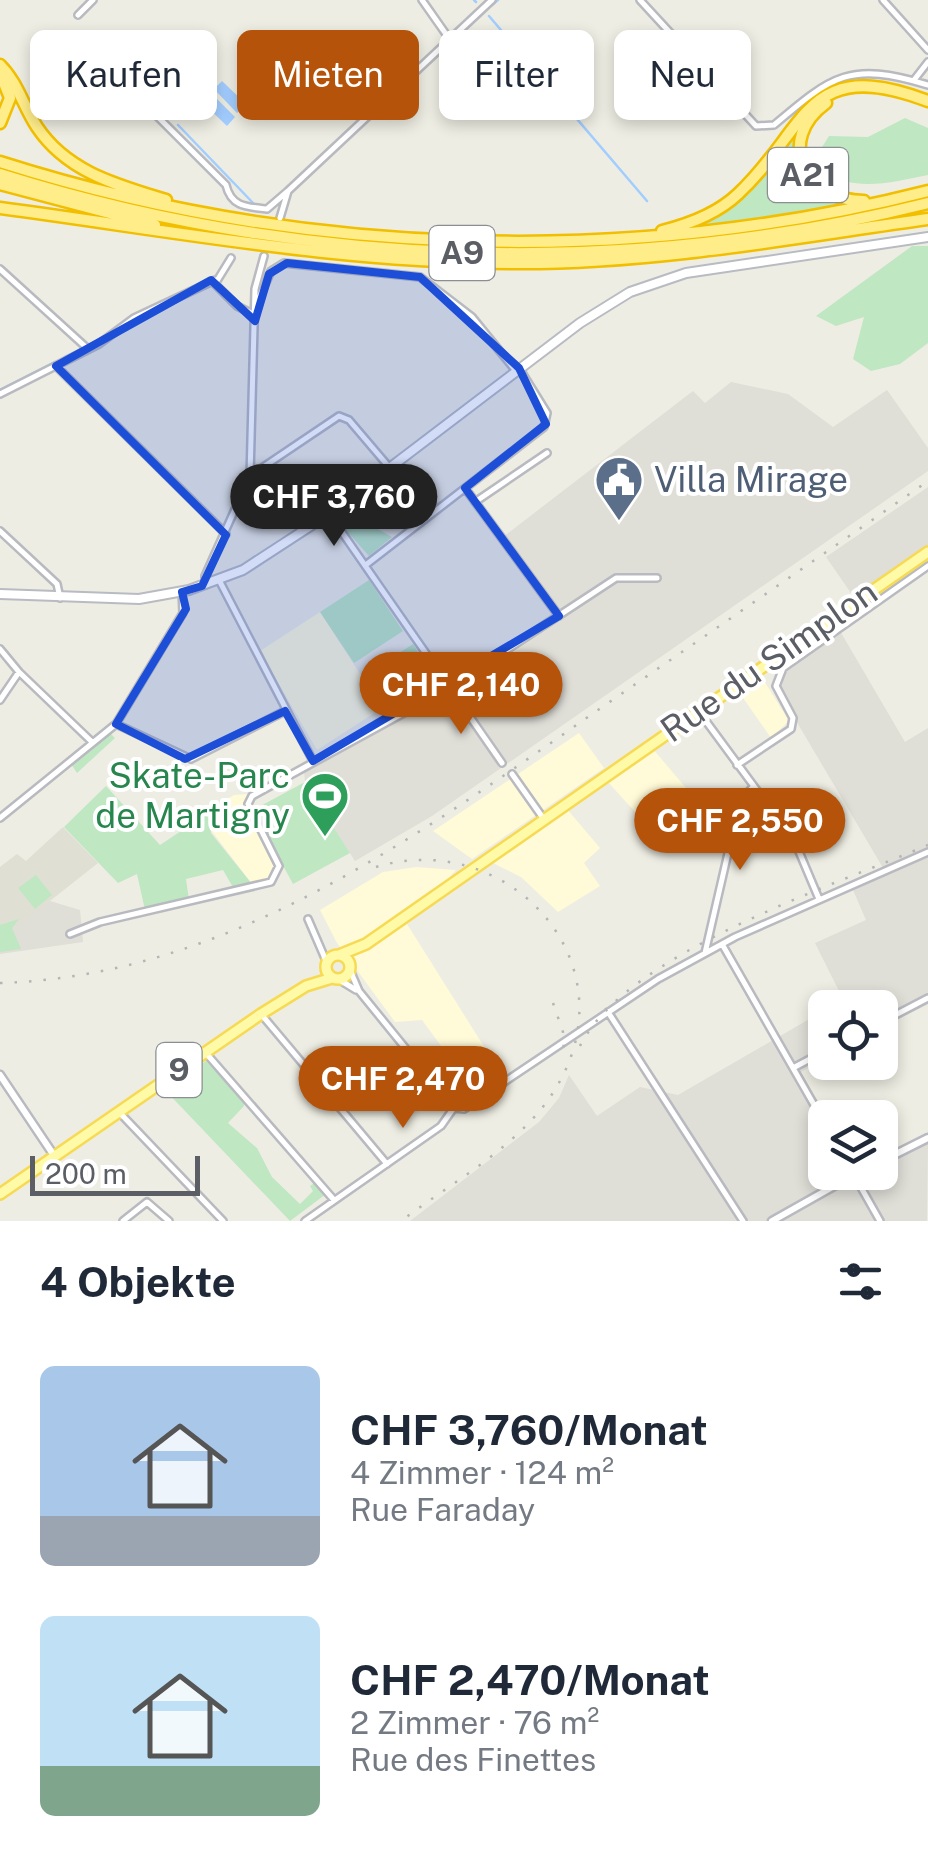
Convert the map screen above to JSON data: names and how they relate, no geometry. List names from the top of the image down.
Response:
{
  "streets": {
    "highway": ["A21", "A9"],
    "main road": ["Rue du Simplon", "9"]
  },
  "crossings": [
    ["A21", "A9"],
    ["Rue du Simplon", "9"]
  ],
  "places": {
    "public building": ["Villa Mirage"],
    "sports": ["Skate-Parc de Martigny"]
  },
  "scale_bar": "200 m",
  "page": {
    "chip": [
      "Kaufen",
      "Mieten",
      "Filter",
      "Neu"
    ],
    "price": [
      "CHF 3,760",
      "CHF 2,140",
      "CHF 2,550",
      "CHF 2,470"
    ],
    "scale": "200 m",
    "heading": "4 Objekte",
    "list": [
      {
        "name": "CHF 3,760/Monat",
        "note": "4 Zimmer · 124 m² · Rue Faraday"
      },
      {
        "name": "CHF 2,470/Monat",
        "note": "2 Zimmer · 76 m² · Rue des Finettes"
      }
    ]
  }
}
